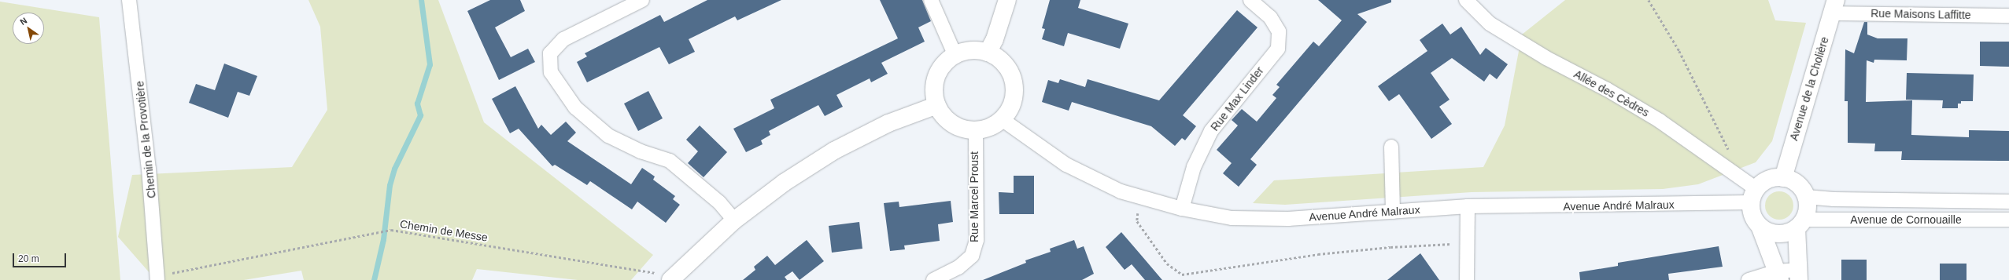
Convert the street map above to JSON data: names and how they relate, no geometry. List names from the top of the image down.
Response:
{
  "streets": {
    "street": [
      "Rue Maisons Laffitte",
      "Avenue de la Cholière",
      "Allée des Cèdres",
      "Rue Max Linder",
      "Chemin de la Provotière",
      "Rue Marcel Proust",
      "Avenue André Malraux",
      "Avenue de Cornouaille"
    ],
    "path": ["Chemin de Messe"]
  },
  "crossings": [
    ["Rue Maisons Laffitte", "Avenue de la Cholière"],
    ["Avenue de la Cholière", "Allée des Cèdres"],
    ["Avenue de la Cholière", "Avenue André Malraux"],
    ["Avenue de la Cholière", "Avenue de Cornouaille"],
    ["Allée des Cèdres", "Avenue André Malraux"],
    ["Allée des Cèdres", "Avenue de Cornouaille"],
    ["Rue Max Linder", "Avenue André Malraux"],
    ["Chemin de la Provotière", "Chemin de Messe"],
    ["Rue Marcel Proust", "Avenue André Malraux"],
    ["Avenue André Malraux", "Avenue de Cornouaille"]
  ],
  "scale_bar": "20 m",
  "north": "top left"
}
